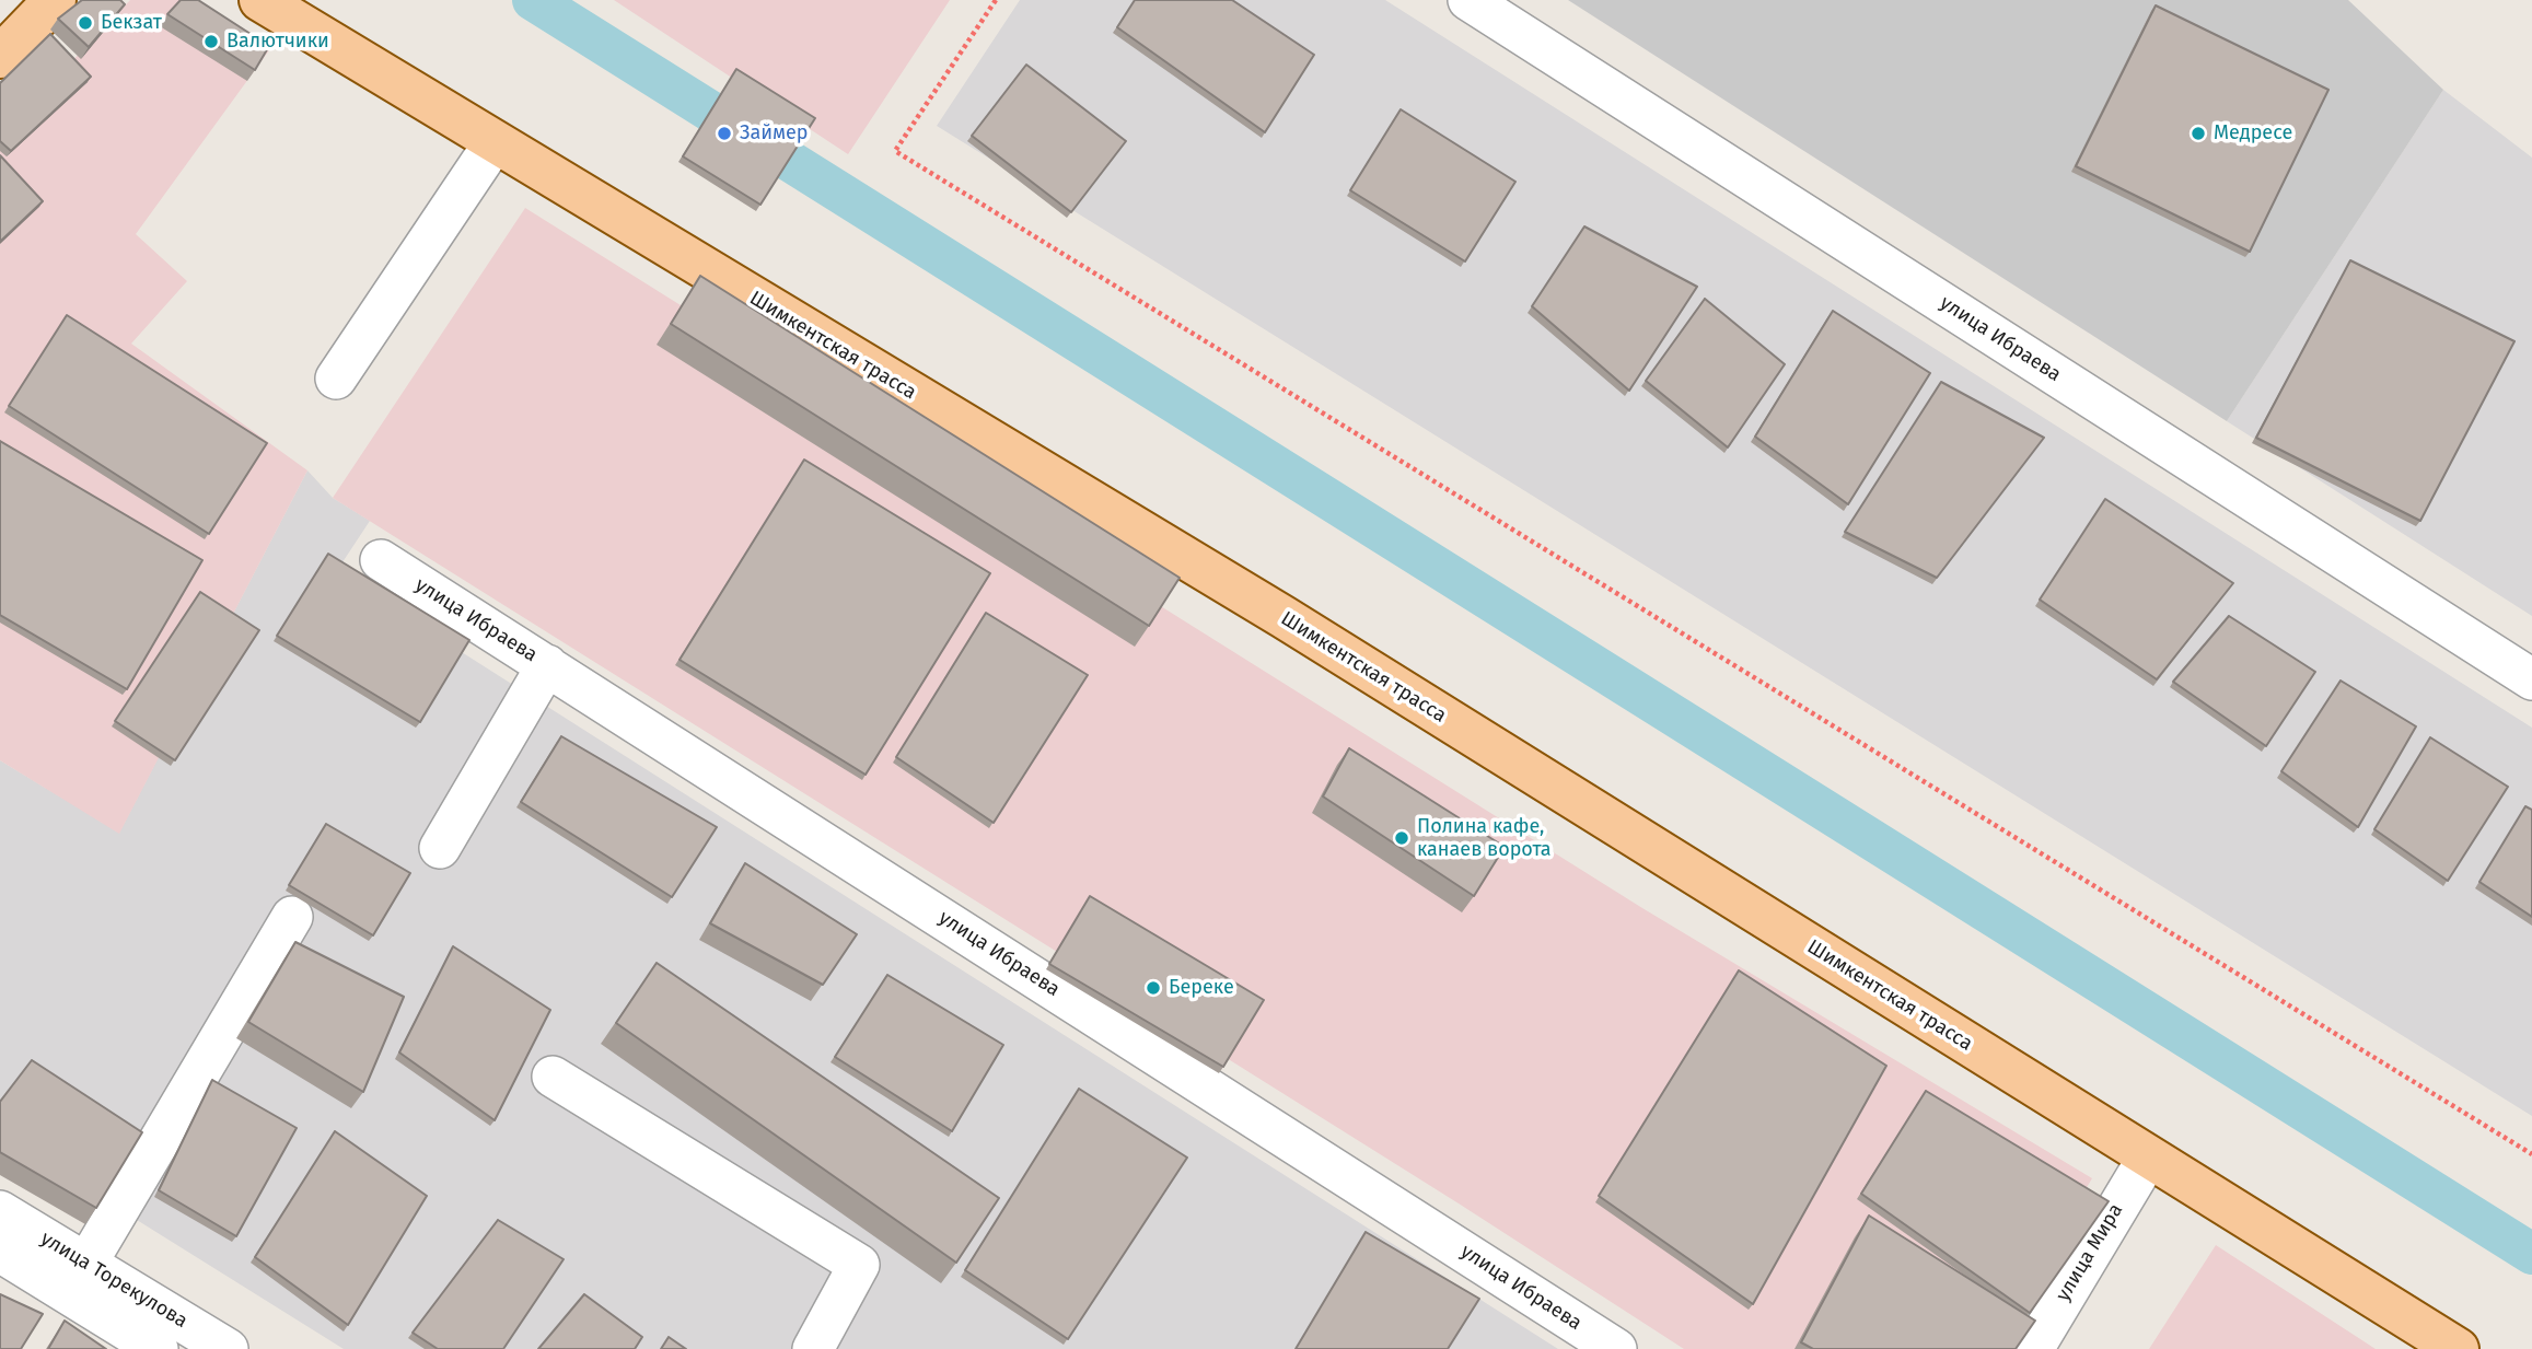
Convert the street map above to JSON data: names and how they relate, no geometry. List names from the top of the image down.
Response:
{
  "streets": {
    "main road": ["Шимкентская трасса"],
    "street": ["улица Ибраева", "улица Мира", "улица Торекулова"]
  },
  "crossings": [
    ["Шимкентская трасса", "улица Мира"]
  ],
  "places": [
    "Бекзат",
    "Валютчики",
    "Займер",
    "Медресе",
    "Полина кафе, канаев ворота",
    "Береке"
  ]
}
